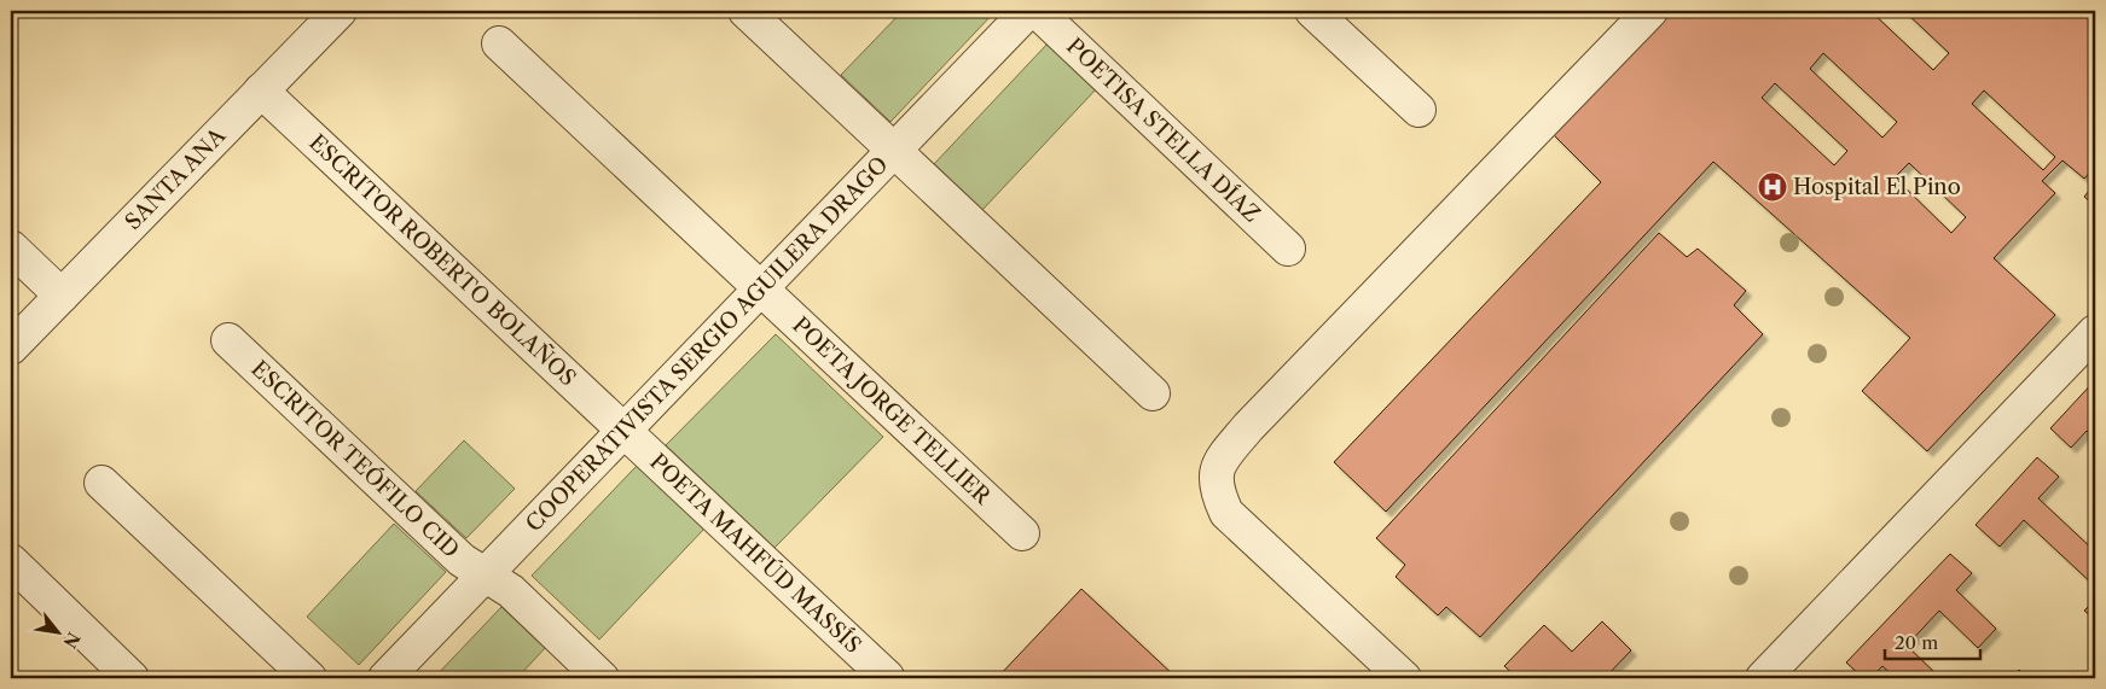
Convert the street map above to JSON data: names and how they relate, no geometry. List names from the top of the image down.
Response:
{
  "streets": {
    "street": [
      "POETISA STELLA DÍAZ",
      "SANTA ANA",
      "ESCRITOR ROBERTO BOLAÑOS",
      "COOPERATIVISTA SERGIO AGUILERA DRAGO",
      "POETA JORGE TELLIER",
      "ESCRITOR TEÓFILO CID",
      "POETA MAHFÚD MASSÍS"
    ]
  },
  "crossings": [
    ["SANTA ANA", "ESCRITOR ROBERTO BOLAÑOS"],
    ["ESCRITOR ROBERTO BOLAÑOS", "COOPERATIVISTA SERGIO AGUILERA DRAGO"],
    ["ESCRITOR ROBERTO BOLAÑOS", "POETA MAHFÚD MASSÍS"],
    ["COOPERATIVISTA SERGIO AGUILERA DRAGO", "POETA JORGE TELLIER"],
    ["COOPERATIVISTA SERGIO AGUILERA DRAGO", "ESCRITOR TEÓFILO CID"],
    ["COOPERATIVISTA SERGIO AGUILERA DRAGO", "POETA MAHFÚD MASSÍS"]
  ],
  "places": {
    "hospital": ["Hospital El Pino"]
  },
  "scale_bar": "20 m",
  "north": "bottom right"
}
